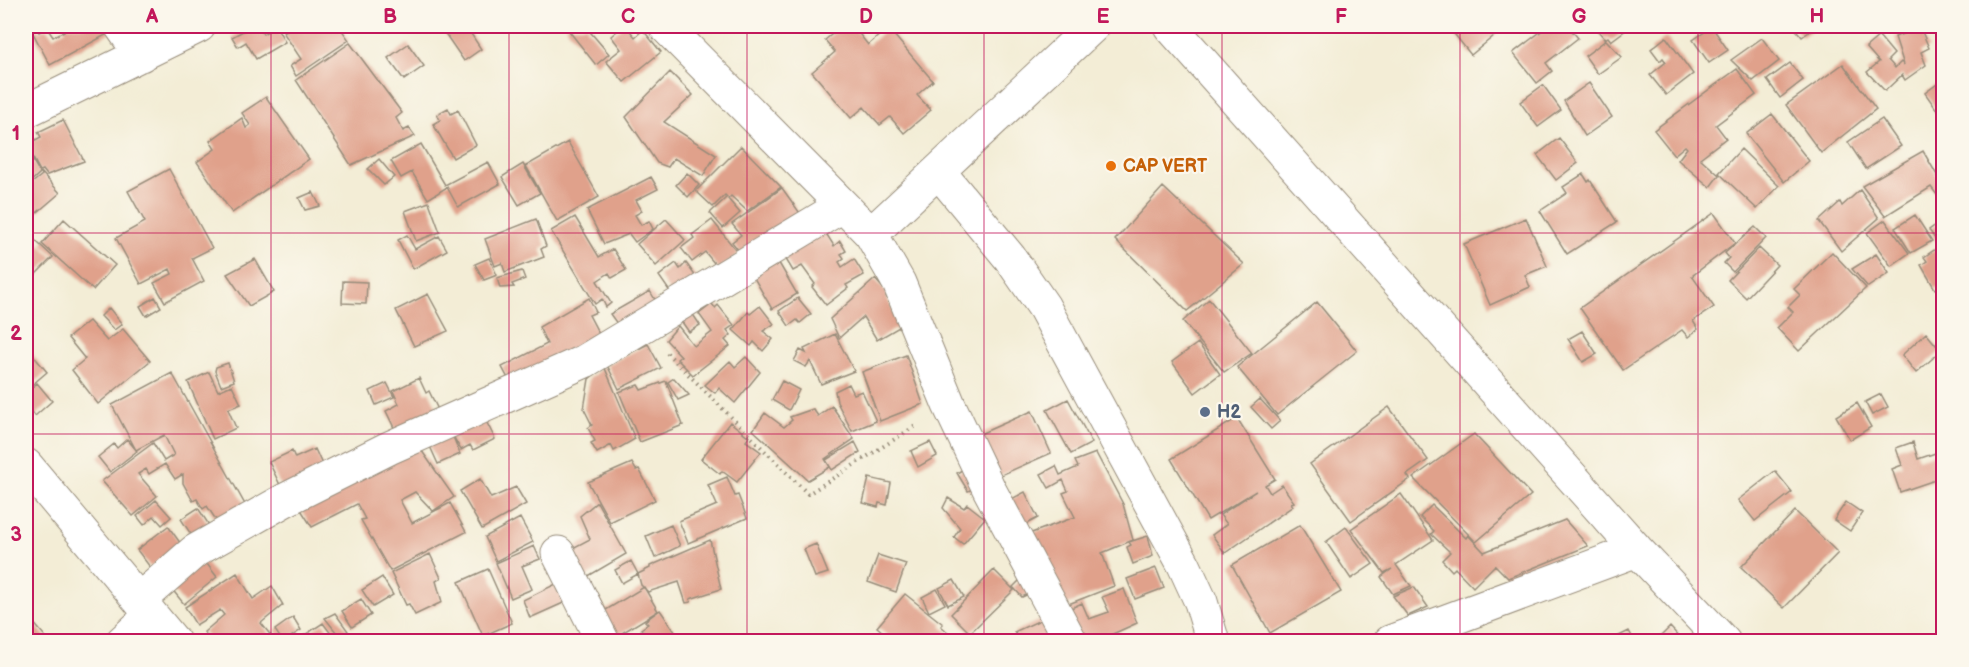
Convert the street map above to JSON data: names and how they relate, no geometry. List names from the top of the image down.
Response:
{
  "places": ["CAP VERT", "H2"],
  "grid": {
    "columns": [
      "A",
      "B",
      "C",
      "D",
      "E",
      "F",
      "G",
      "H"
    ],
    "rows": ["1", "2", "3"]
  }
}
